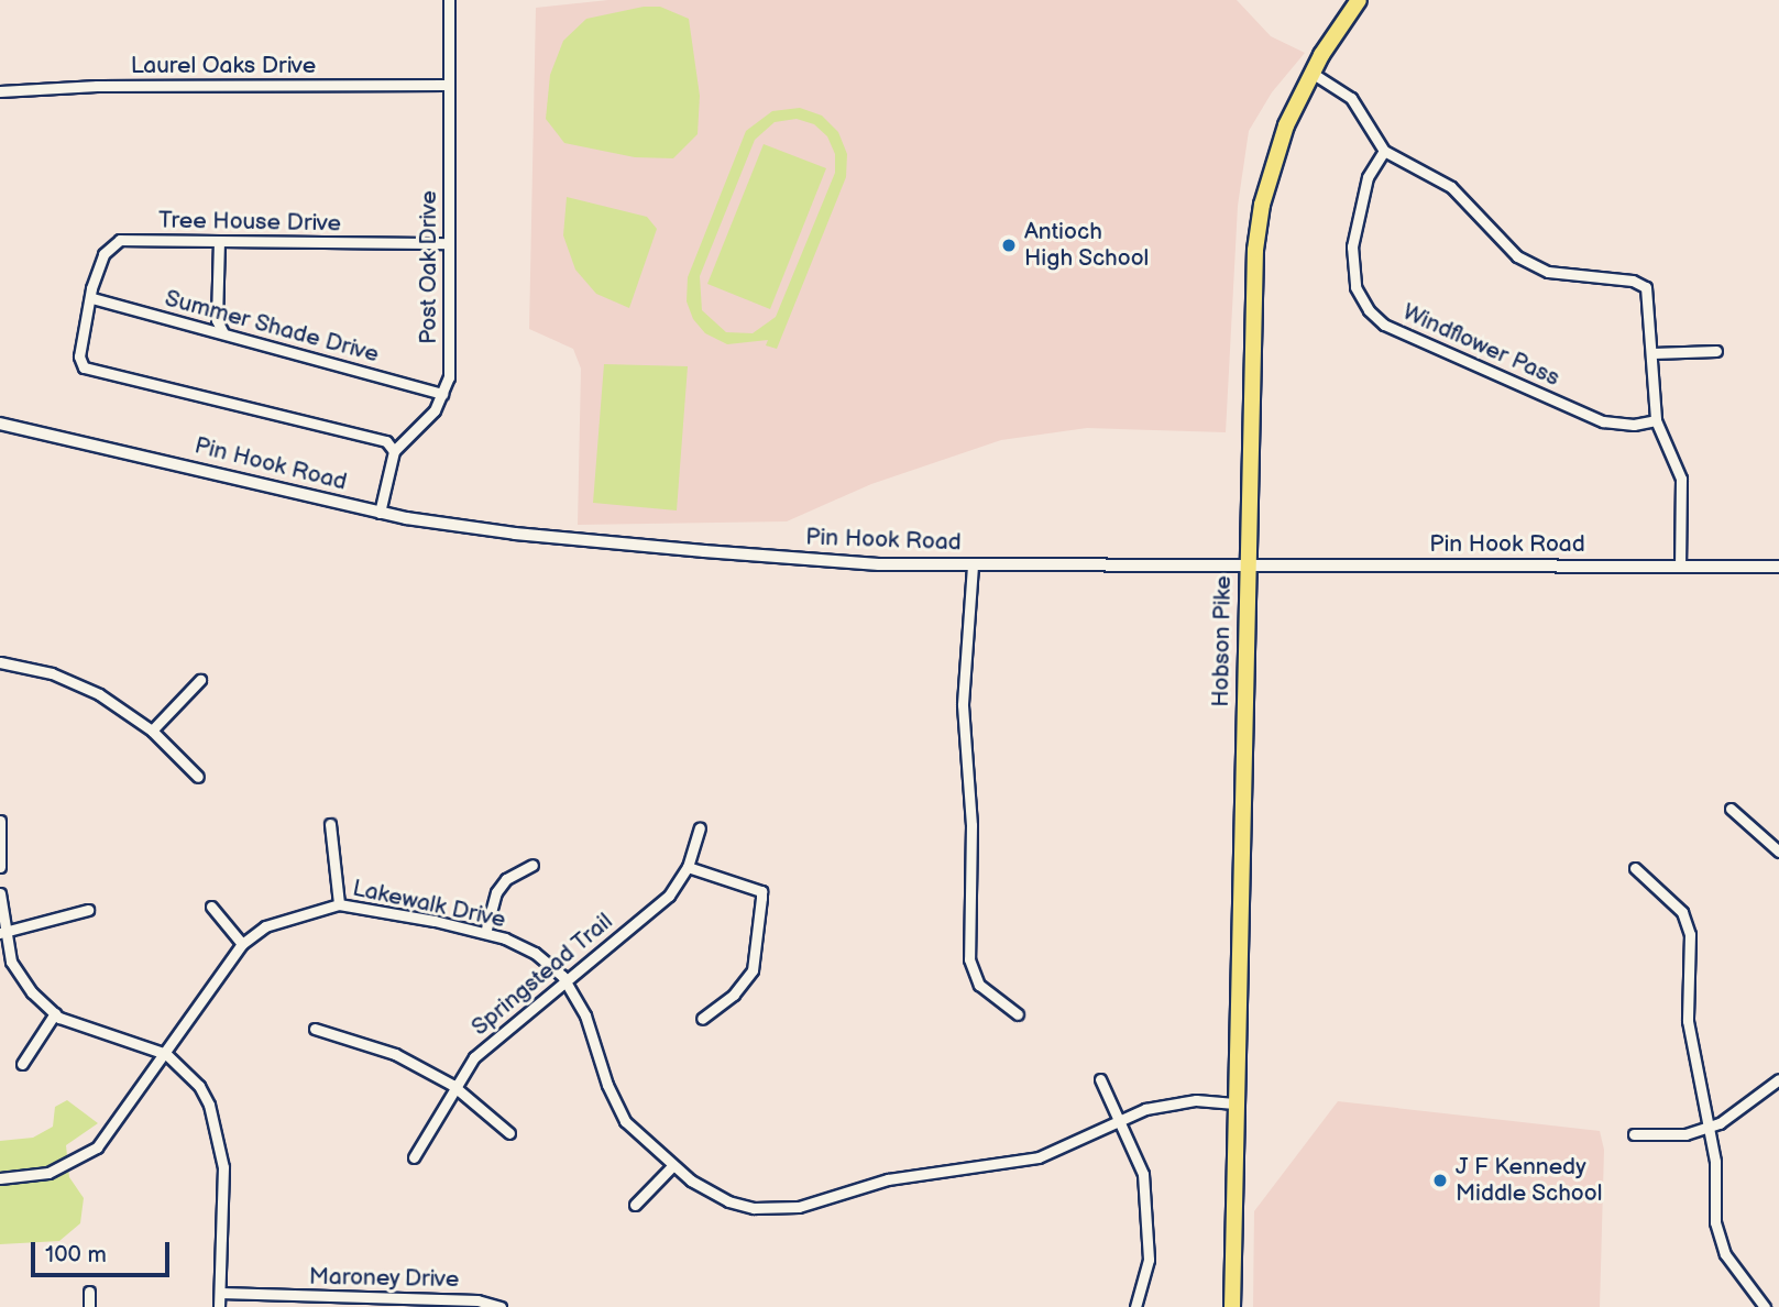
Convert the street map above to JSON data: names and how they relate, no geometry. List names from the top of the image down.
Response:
{
  "streets": {
    "main road": ["Hobson Pike"],
    "street": [
      "Laurel Oaks Drive",
      "Tree House Drive",
      "Post Oak Drive",
      "Summer Shade Drive",
      "Windflower Pass",
      "Pin Hook Road",
      "Lakewalk Drive",
      "Springstead Trail",
      "Maroney Drive"
    ]
  },
  "crossings": [
    ["Laurel Oaks Drive", "Post Oak Drive"],
    ["Tree House Drive", "Post Oak Drive"],
    ["Tree House Drive", "Summer Shade Drive"],
    ["Post Oak Drive", "Summer Shade Drive"],
    ["Pin Hook Road", "Hobson Pike"],
    ["Hobson Pike", "Lakewalk Drive"],
    ["Lakewalk Drive", "Springstead Trail"]
  ],
  "places": ["Antioch High School", "J F Kennedy Middle School"],
  "scale_bar": "100 m"
}
